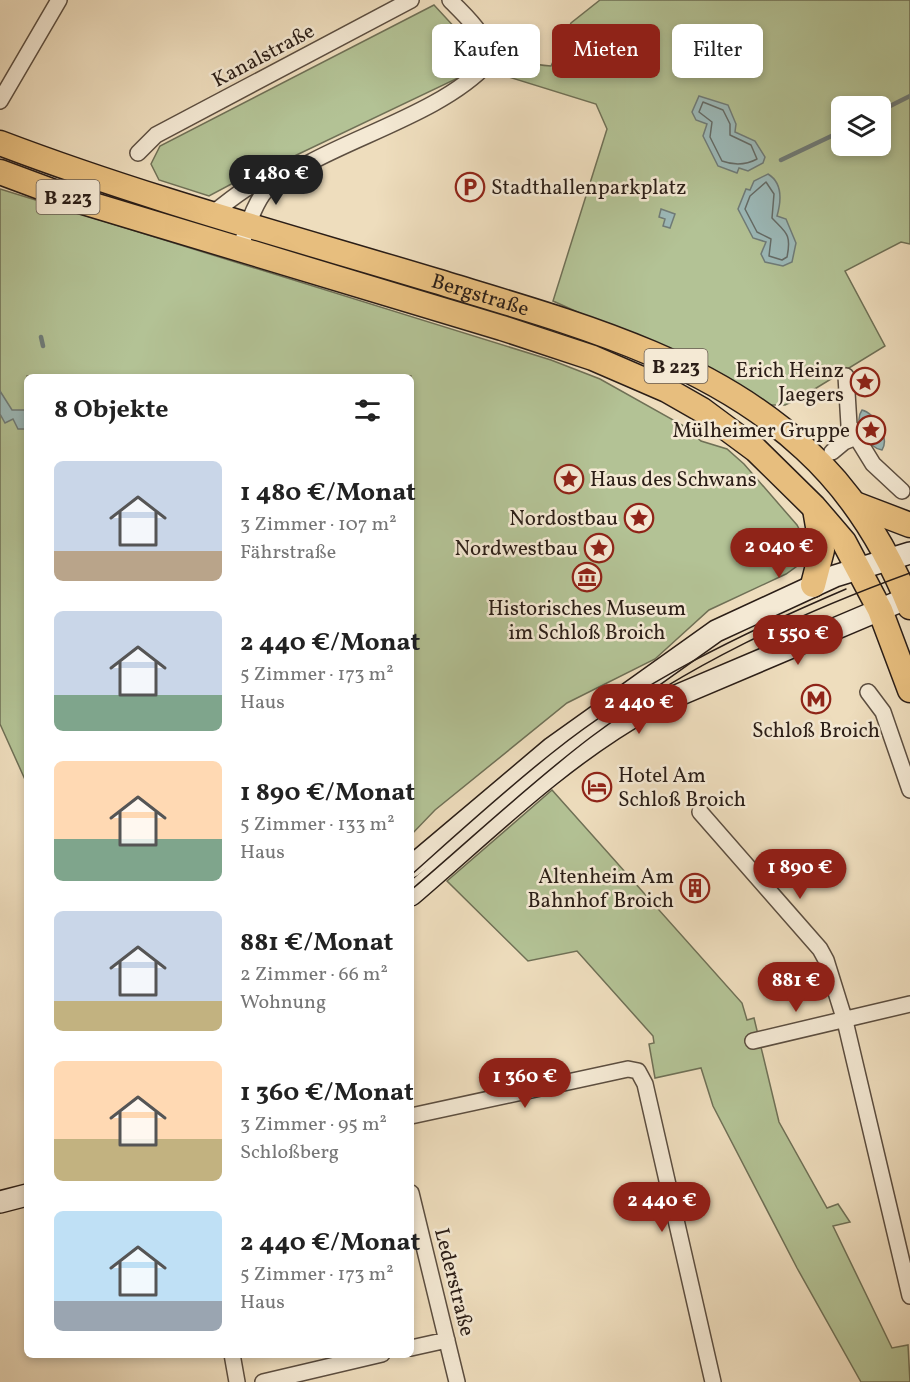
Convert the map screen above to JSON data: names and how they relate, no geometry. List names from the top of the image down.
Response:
{
  "streets": {
    "main road": ["B 223", "Bergstraße"],
    "street": ["Kanalstraße", "Lederstraße"]
  },
  "crossings": [
    ["B 223", "Bergstraße"]
  ],
  "places": {
    "parking": ["Stadthallenparkplatz"],
    "place": [
      "Erich Heinz Jaegers",
      "Mülheimer Gruppe",
      "Haus des Schwans",
      "Nordostbau",
      "Nordwestbau"
    ],
    "museum": ["Historisches Museum im Schloß Broich"],
    "metro station": ["Schloß Broich"],
    "hotel": ["Hotel Am Schloß Broich"],
    "building": ["Altenheim Am Bahnhof Broich"]
  },
  "page": {
    "chip": ["Kaufen", "Mieten", "Filter"],
    "price": [
      "1 480 €",
      "2 040 €",
      "1 550 €",
      "2 440 €",
      "1 890 €",
      "881 €",
      "1 360 €",
      "2 440 €"
    ],
    "heading": "8 Objekte",
    "list": [
      {
        "name": "1 480 €/Monat",
        "note": "3 Zimmer · 107 m² · Fährstraße"
      },
      {
        "name": "2 440 €/Monat",
        "note": "5 Zimmer · 173 m² · Haus"
      },
      {
        "name": "1 890 €/Monat",
        "note": "5 Zimmer · 133 m² · Haus"
      },
      {
        "name": "881 €/Monat",
        "note": "2 Zimmer · 66 m² · Wohnung"
      },
      {
        "name": "1 360 €/Monat",
        "note": "3 Zimmer · 95 m² · Schloßberg"
      },
      {
        "name": "2 440 €/Monat",
        "note": "5 Zimmer · 173 m² · Haus"
      }
    ]
  }
}
